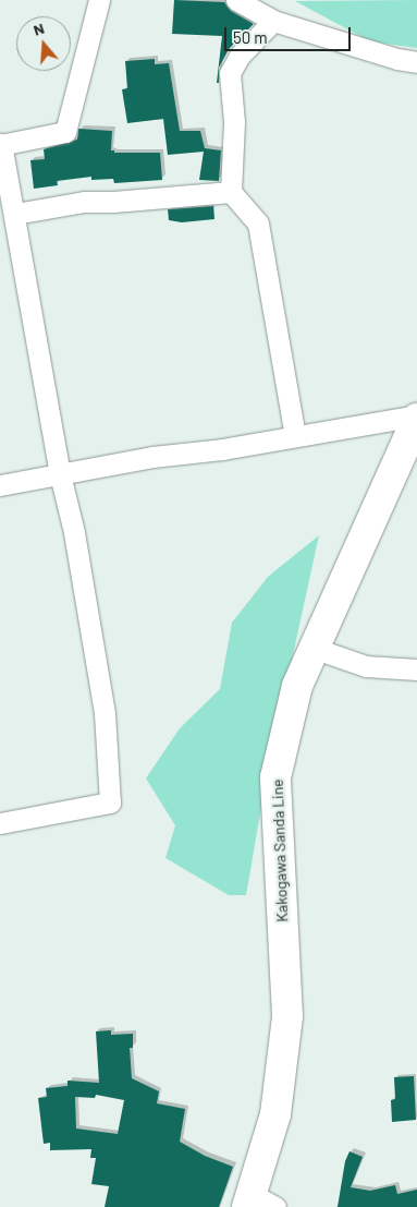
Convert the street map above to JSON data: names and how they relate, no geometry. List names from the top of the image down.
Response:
{
  "streets": {
    "main road": ["Kakogawa Sanda Line"]
  },
  "scale_bar": "50 m",
  "north": "top"
}
